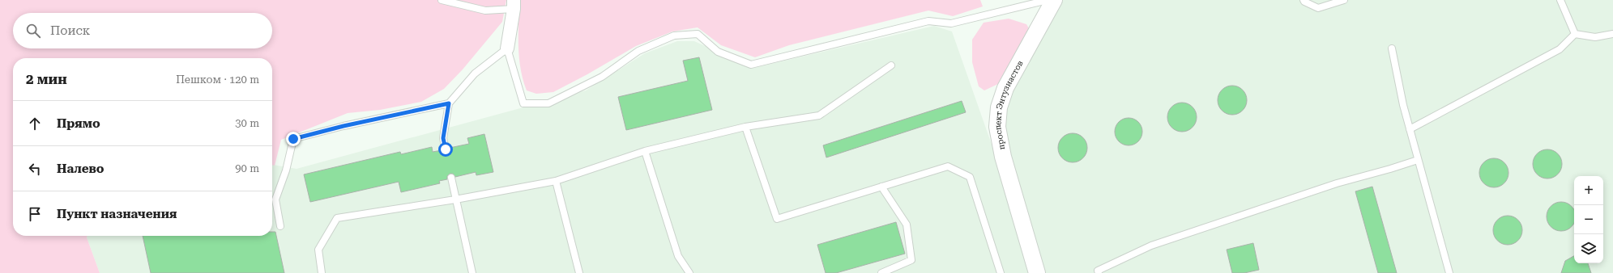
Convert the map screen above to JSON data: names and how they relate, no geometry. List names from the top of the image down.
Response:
{
  "streets": {
    "street": ["проспект Энтузиастов"]
  },
  "page": {
    "search": "Поиск",
    "heading": ["2 мин", "Пешком · 120 m"],
    "list": [
      ["Прямо", "30 m"],
      ["Налево", "90 m"],
      "Пункт назначения"
    ],
    "map_buttons": ["+", "−"]
  }
}
